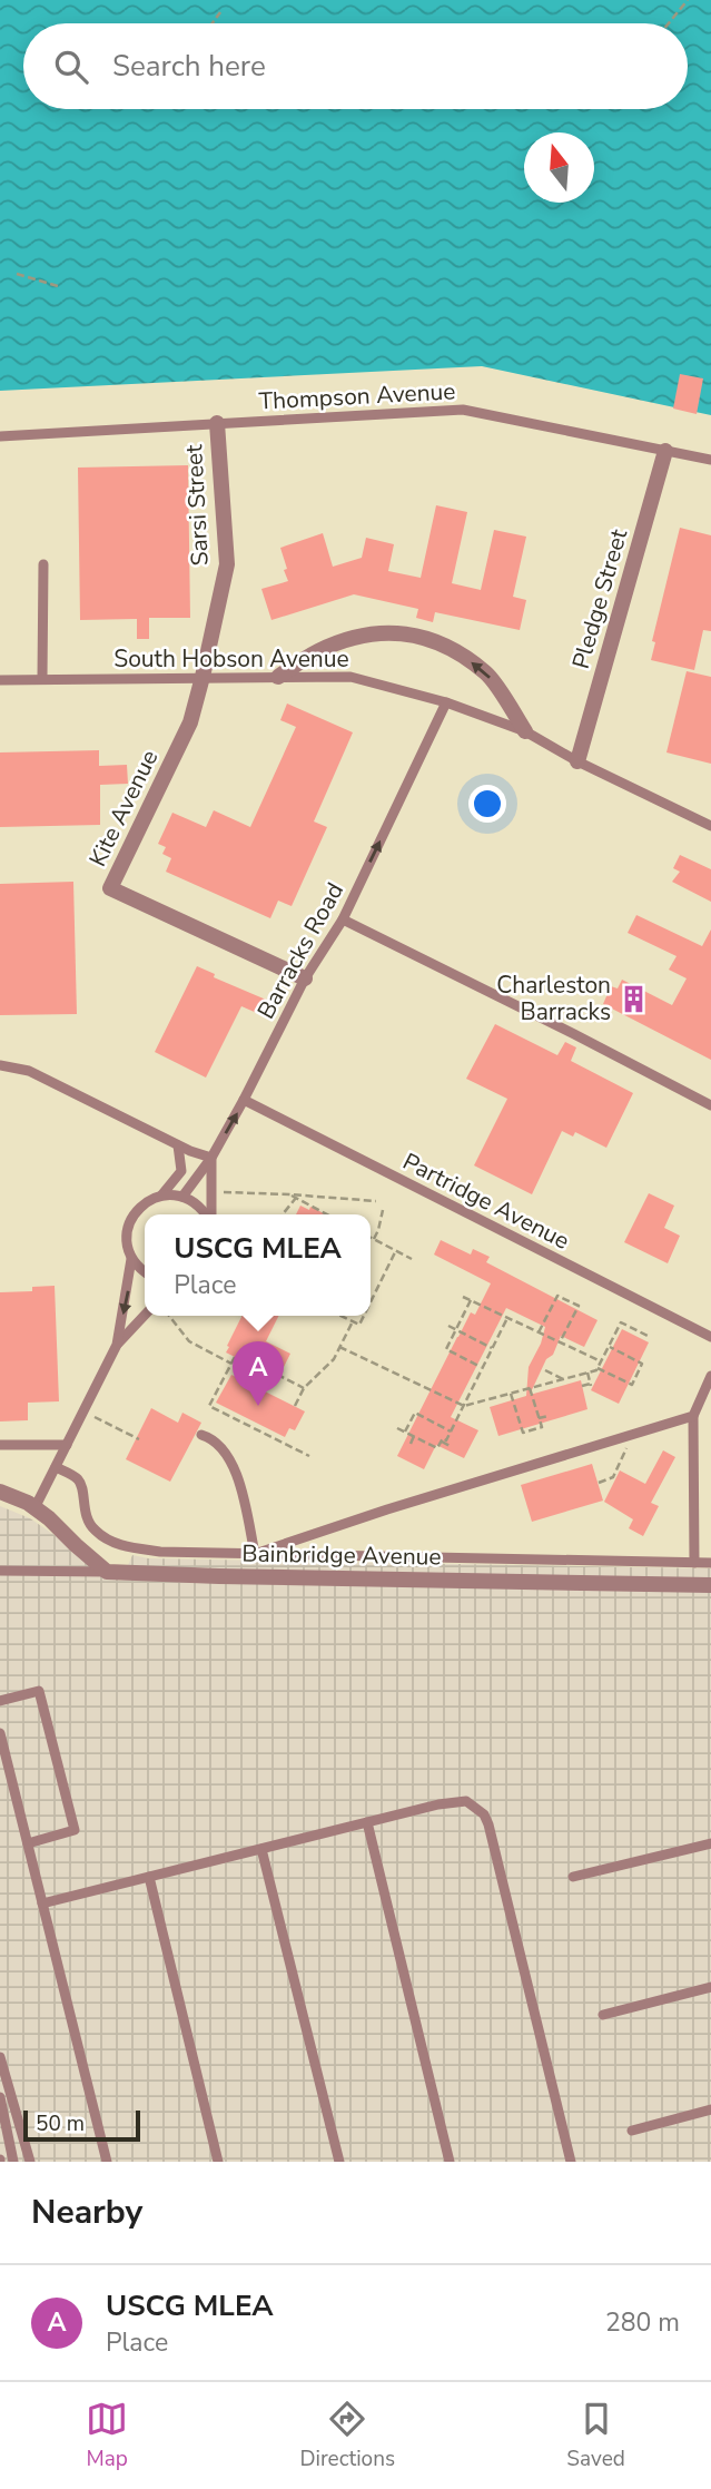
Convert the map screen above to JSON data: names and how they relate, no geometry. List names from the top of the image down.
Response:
{
  "streets": {
    "street": [
      "Sarsi Street",
      "Pledge Street",
      "Kite Avenue",
      "Bainbridge Avenue"
    ],
    "lane": [
      "Thompson Avenue",
      "South Hobson Avenue",
      "Barracks Road",
      "Partridge Avenue"
    ]
  },
  "crossings": [
    ["Thompson Avenue", "Sarsi Street"],
    ["Thompson Avenue", "Pledge Street"],
    ["Sarsi Street", "South Hobson Avenue"],
    ["Sarsi Street", "Kite Avenue"],
    ["Pledge Street", "South Hobson Avenue"],
    ["South Hobson Avenue", "Kite Avenue"],
    ["South Hobson Avenue", "Barracks Road"],
    ["Kite Avenue", "Barracks Road"],
    ["Barracks Road", "Partridge Avenue"]
  ],
  "one_way": ["Barracks Road"],
  "places": {
    "building": ["Charleston Barracks"]
  },
  "scale_bar": "50 m",
  "north": "top",
  "page": {
    "search": "Search here",
    "popup": ["USCG MLEA", "Place"],
    "pins": "A",
    "scale": "50 m",
    "heading": "Nearby",
    "list": [
      {
        "mark": "A",
        "name": "USCG MLEA",
        "note": "Place",
        "value": "280 m"
      }
    ],
    "nav": ["Map", "Directions", "Saved"]
  }
}
